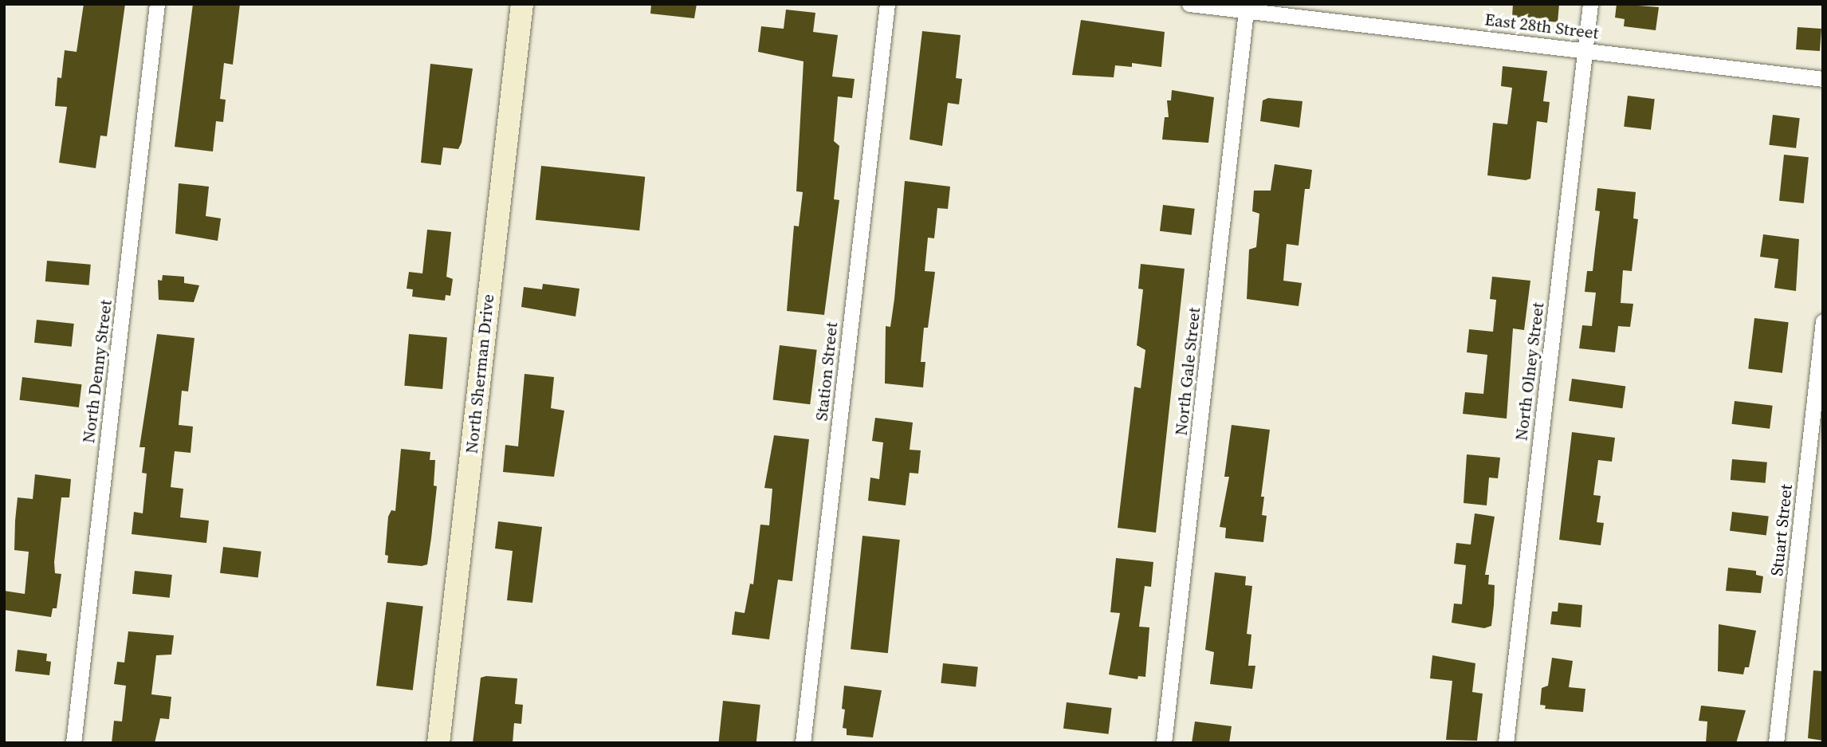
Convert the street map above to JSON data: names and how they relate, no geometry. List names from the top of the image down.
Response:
{
  "streets": {
    "main road": ["North Sherman Drive"],
    "street": [
      "East 28th Street",
      "North Denny Street",
      "Station Street",
      "North Gale Street",
      "North Olney Street",
      "Stuart Street"
    ]
  },
  "crossings": [
    ["East 28th Street", "North Gale Street"],
    ["East 28th Street", "North Olney Street"]
  ]
}
